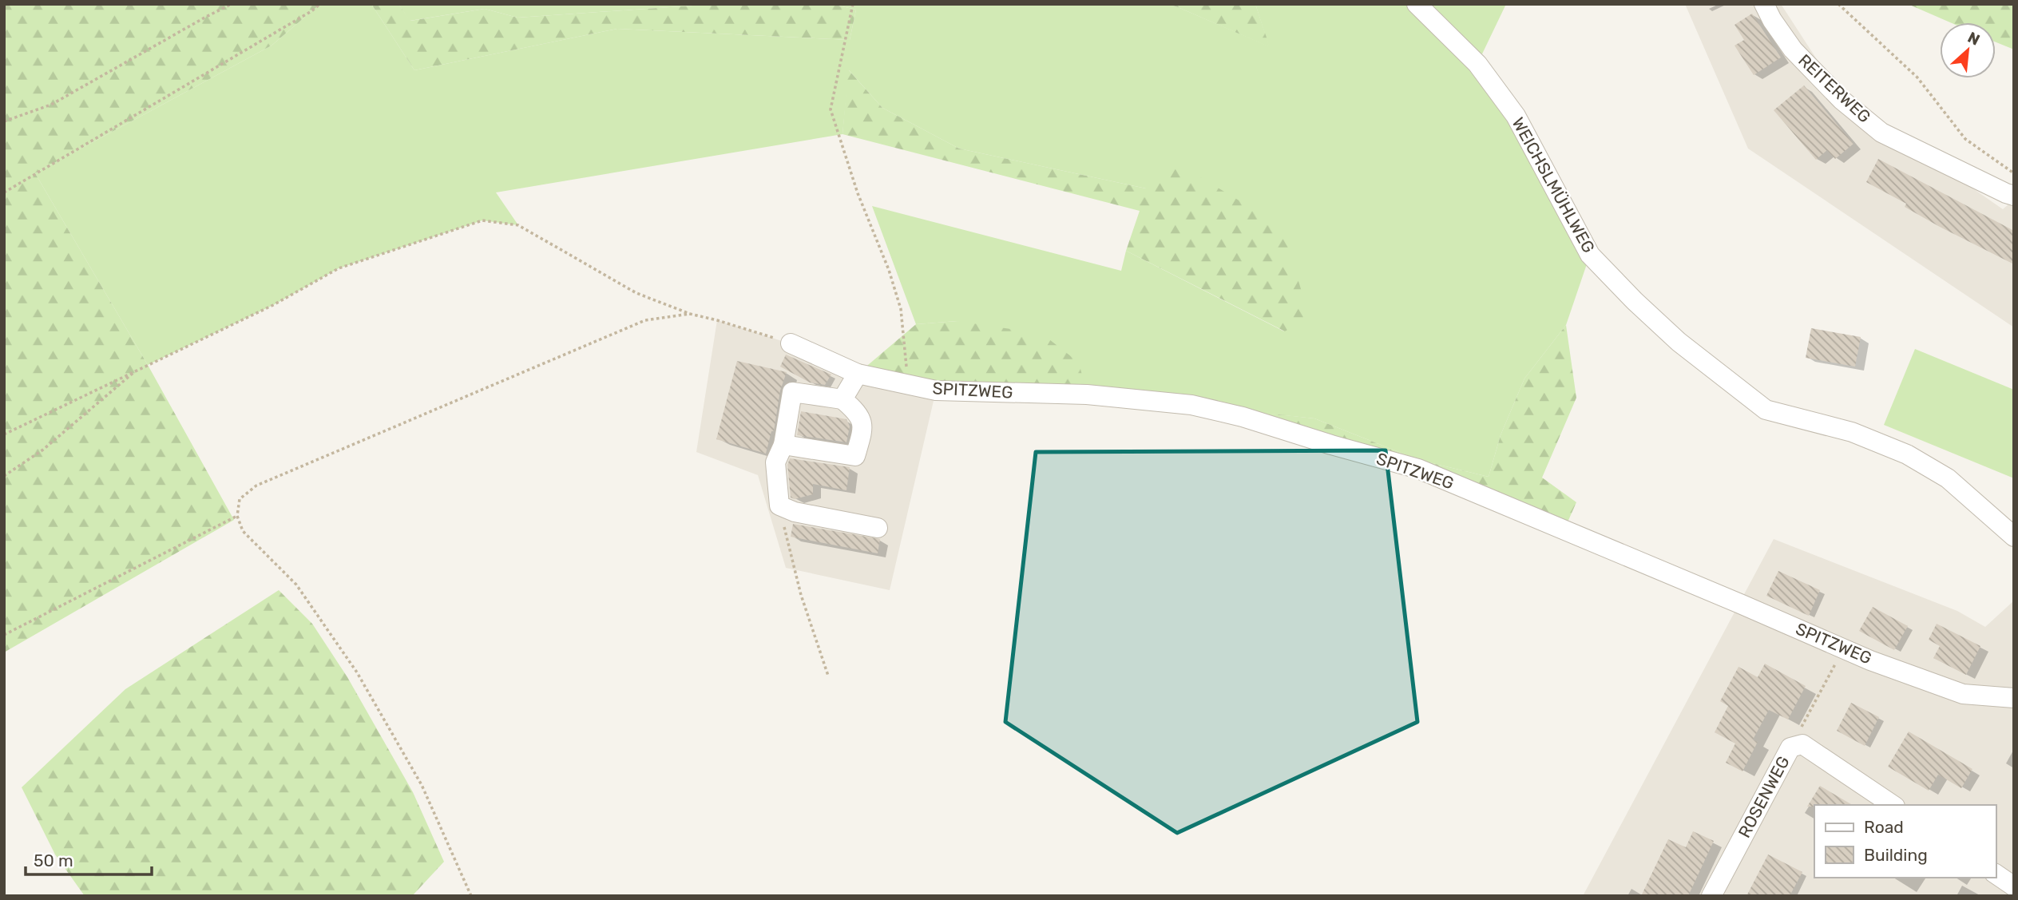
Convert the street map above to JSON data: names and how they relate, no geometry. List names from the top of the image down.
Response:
{
  "streets": {
    "street": [
      "REITERWEG",
      "WEICHSLMÜHLWEG",
      "SPITZWEG",
      "ROSENWEG"
    ]
  },
  "legend": ["Road", "Building"],
  "scale_bar": "50 m",
  "north": "top right"
}
